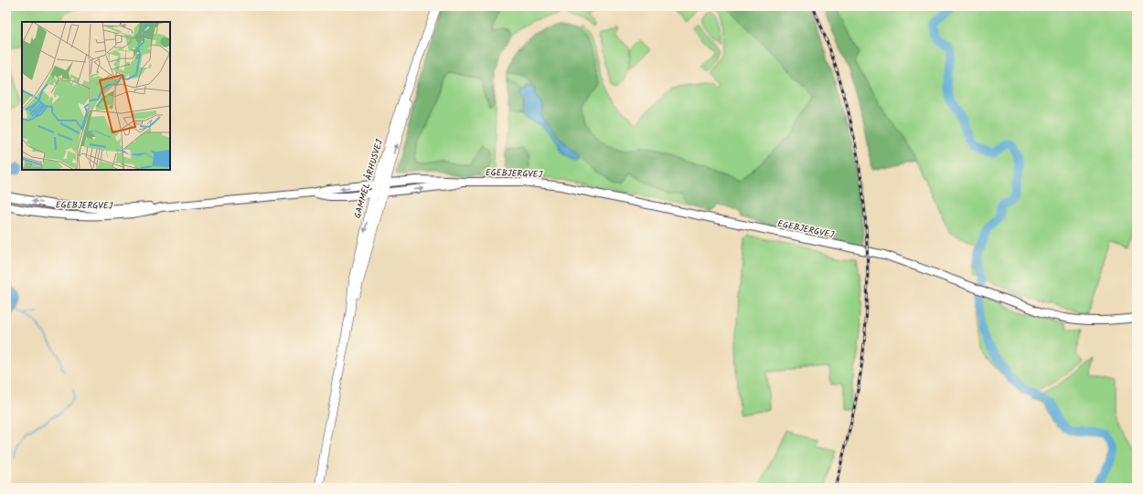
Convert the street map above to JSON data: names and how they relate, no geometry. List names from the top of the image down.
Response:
{
  "streets": {
    "main road": ["GAMMEL ÅRHUSVEJ"],
    "street": ["EGEBJERGVEJ"]
  },
  "crossings": [
    ["EGEBJERGVEJ", "GAMMEL ÅRHUSVEJ"]
  ]
}
